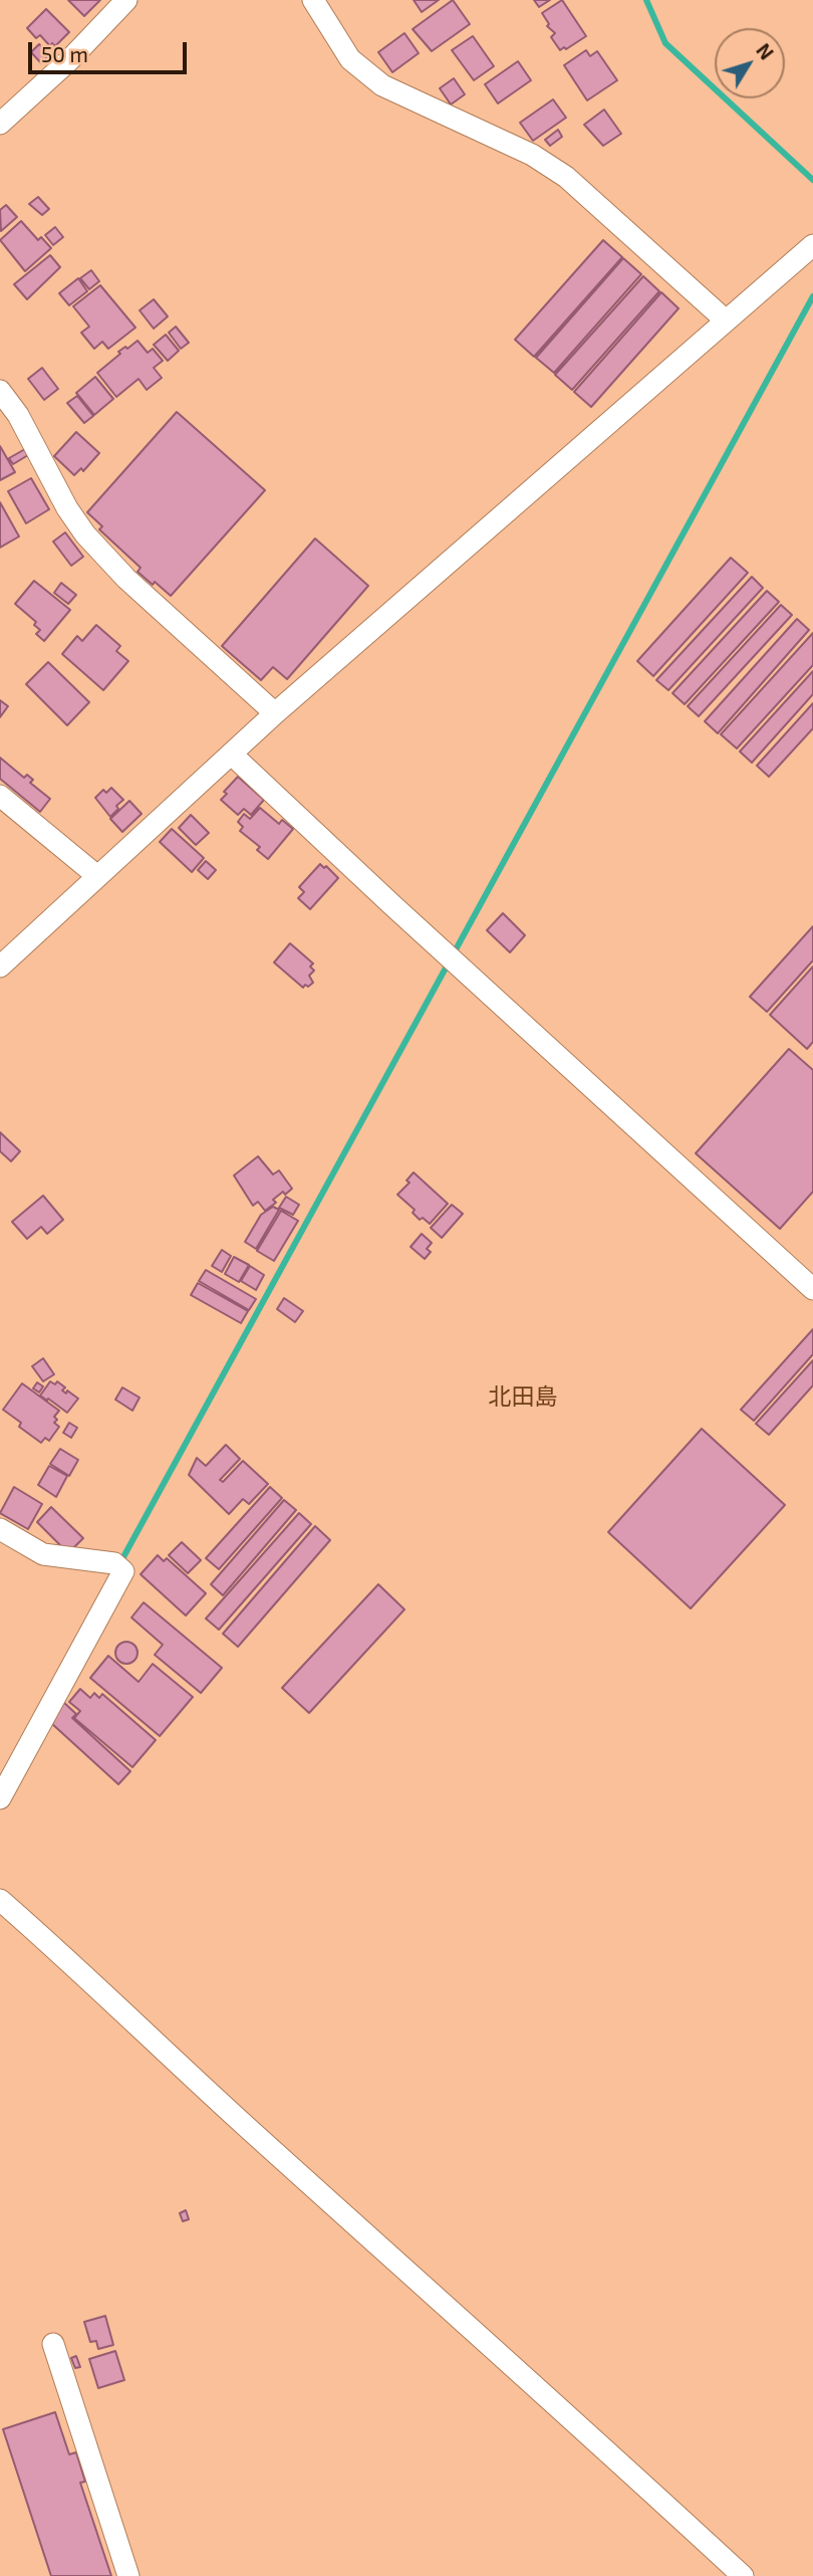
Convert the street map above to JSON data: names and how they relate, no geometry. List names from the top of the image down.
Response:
{
  "districts": ["北田島"],
  "scale_bar": "50 m",
  "north": "top right"
}
